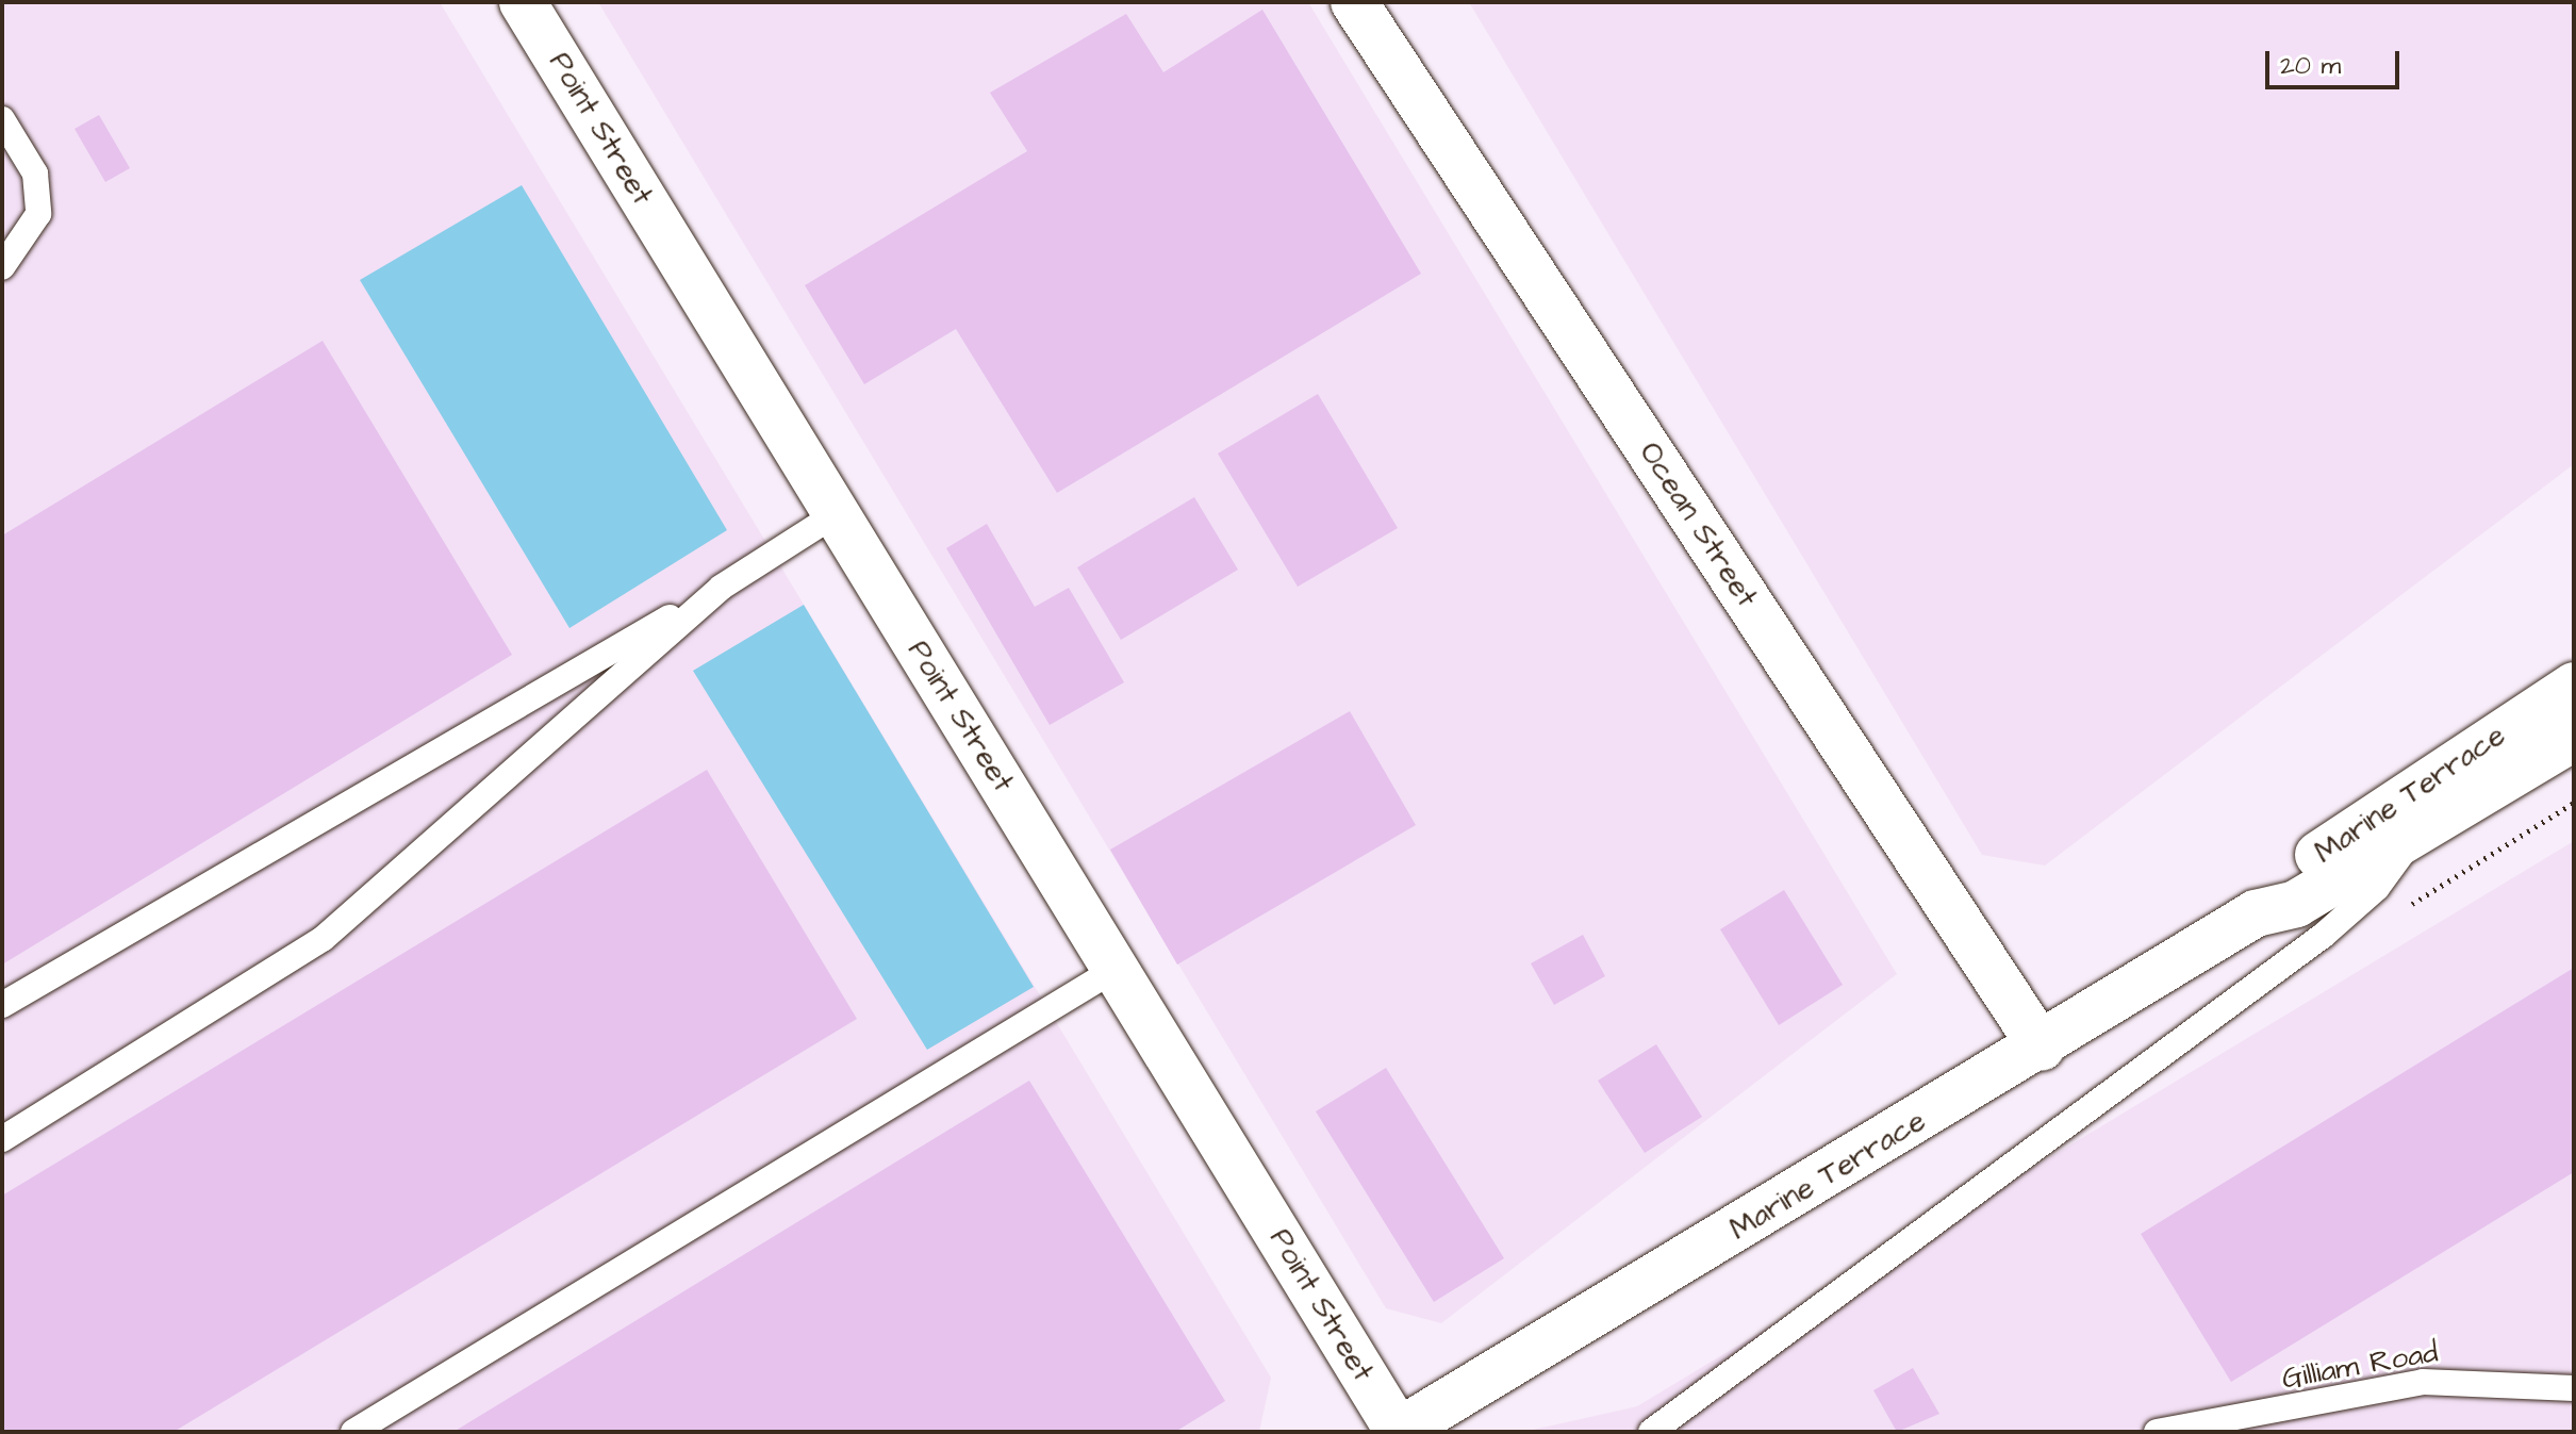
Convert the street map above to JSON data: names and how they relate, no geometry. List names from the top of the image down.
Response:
{
  "streets": {
    "street": ["Point Street", "Ocean Street", "Marine Terrace"],
    "lane": ["Gilliam Road"]
  },
  "crossings": [
    ["Point Street", "Marine Terrace"],
    ["Ocean Street", "Marine Terrace"]
  ],
  "scale_bar": "20 m"
}
